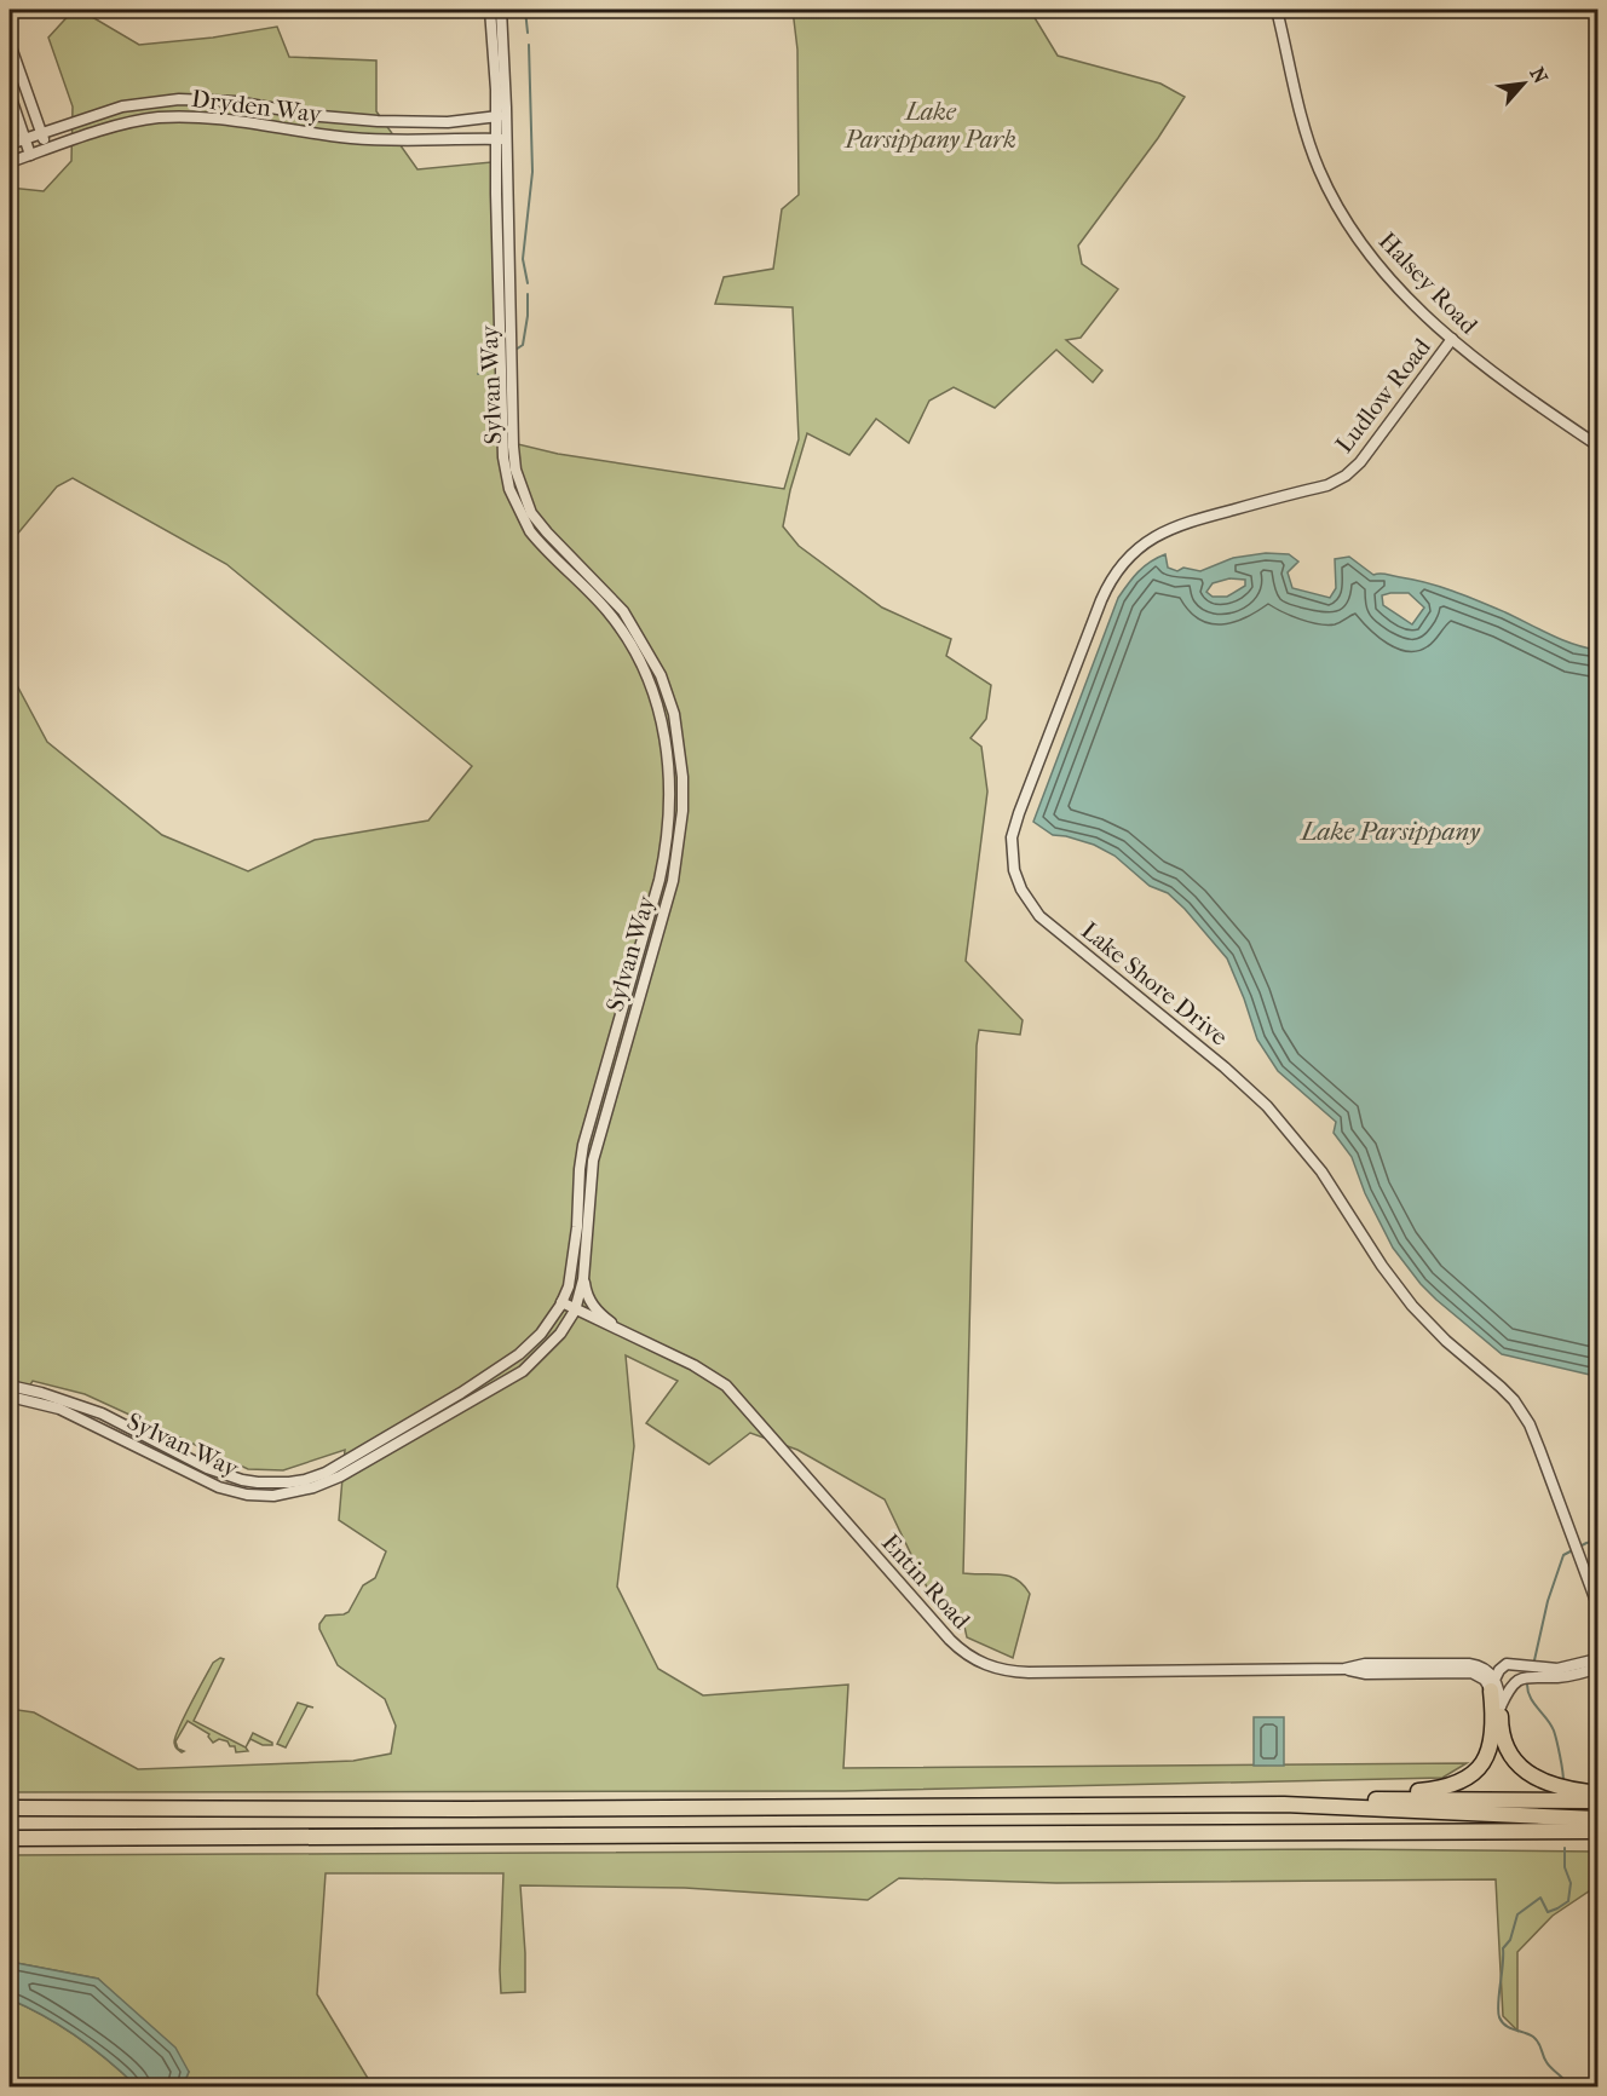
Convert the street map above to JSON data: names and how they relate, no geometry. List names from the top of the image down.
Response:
{
  "streets": {
    "street": [
      "Dryden Way",
      "Halsey Road",
      "Sylvan Way",
      "Ludlow Road",
      "Lake Shore Drive",
      "Entin Road"
    ]
  },
  "crossings": [
    ["Dryden Way", "Sylvan Way"],
    ["Halsey Road", "Ludlow Road"],
    ["Sylvan Way", "Entin Road"],
    ["Ludlow Road", "Lake Shore Drive"]
  ],
  "water": ["Lake Parsippany"],
  "parks": ["Lake Parsippany Park"],
  "north": "top right"
}
